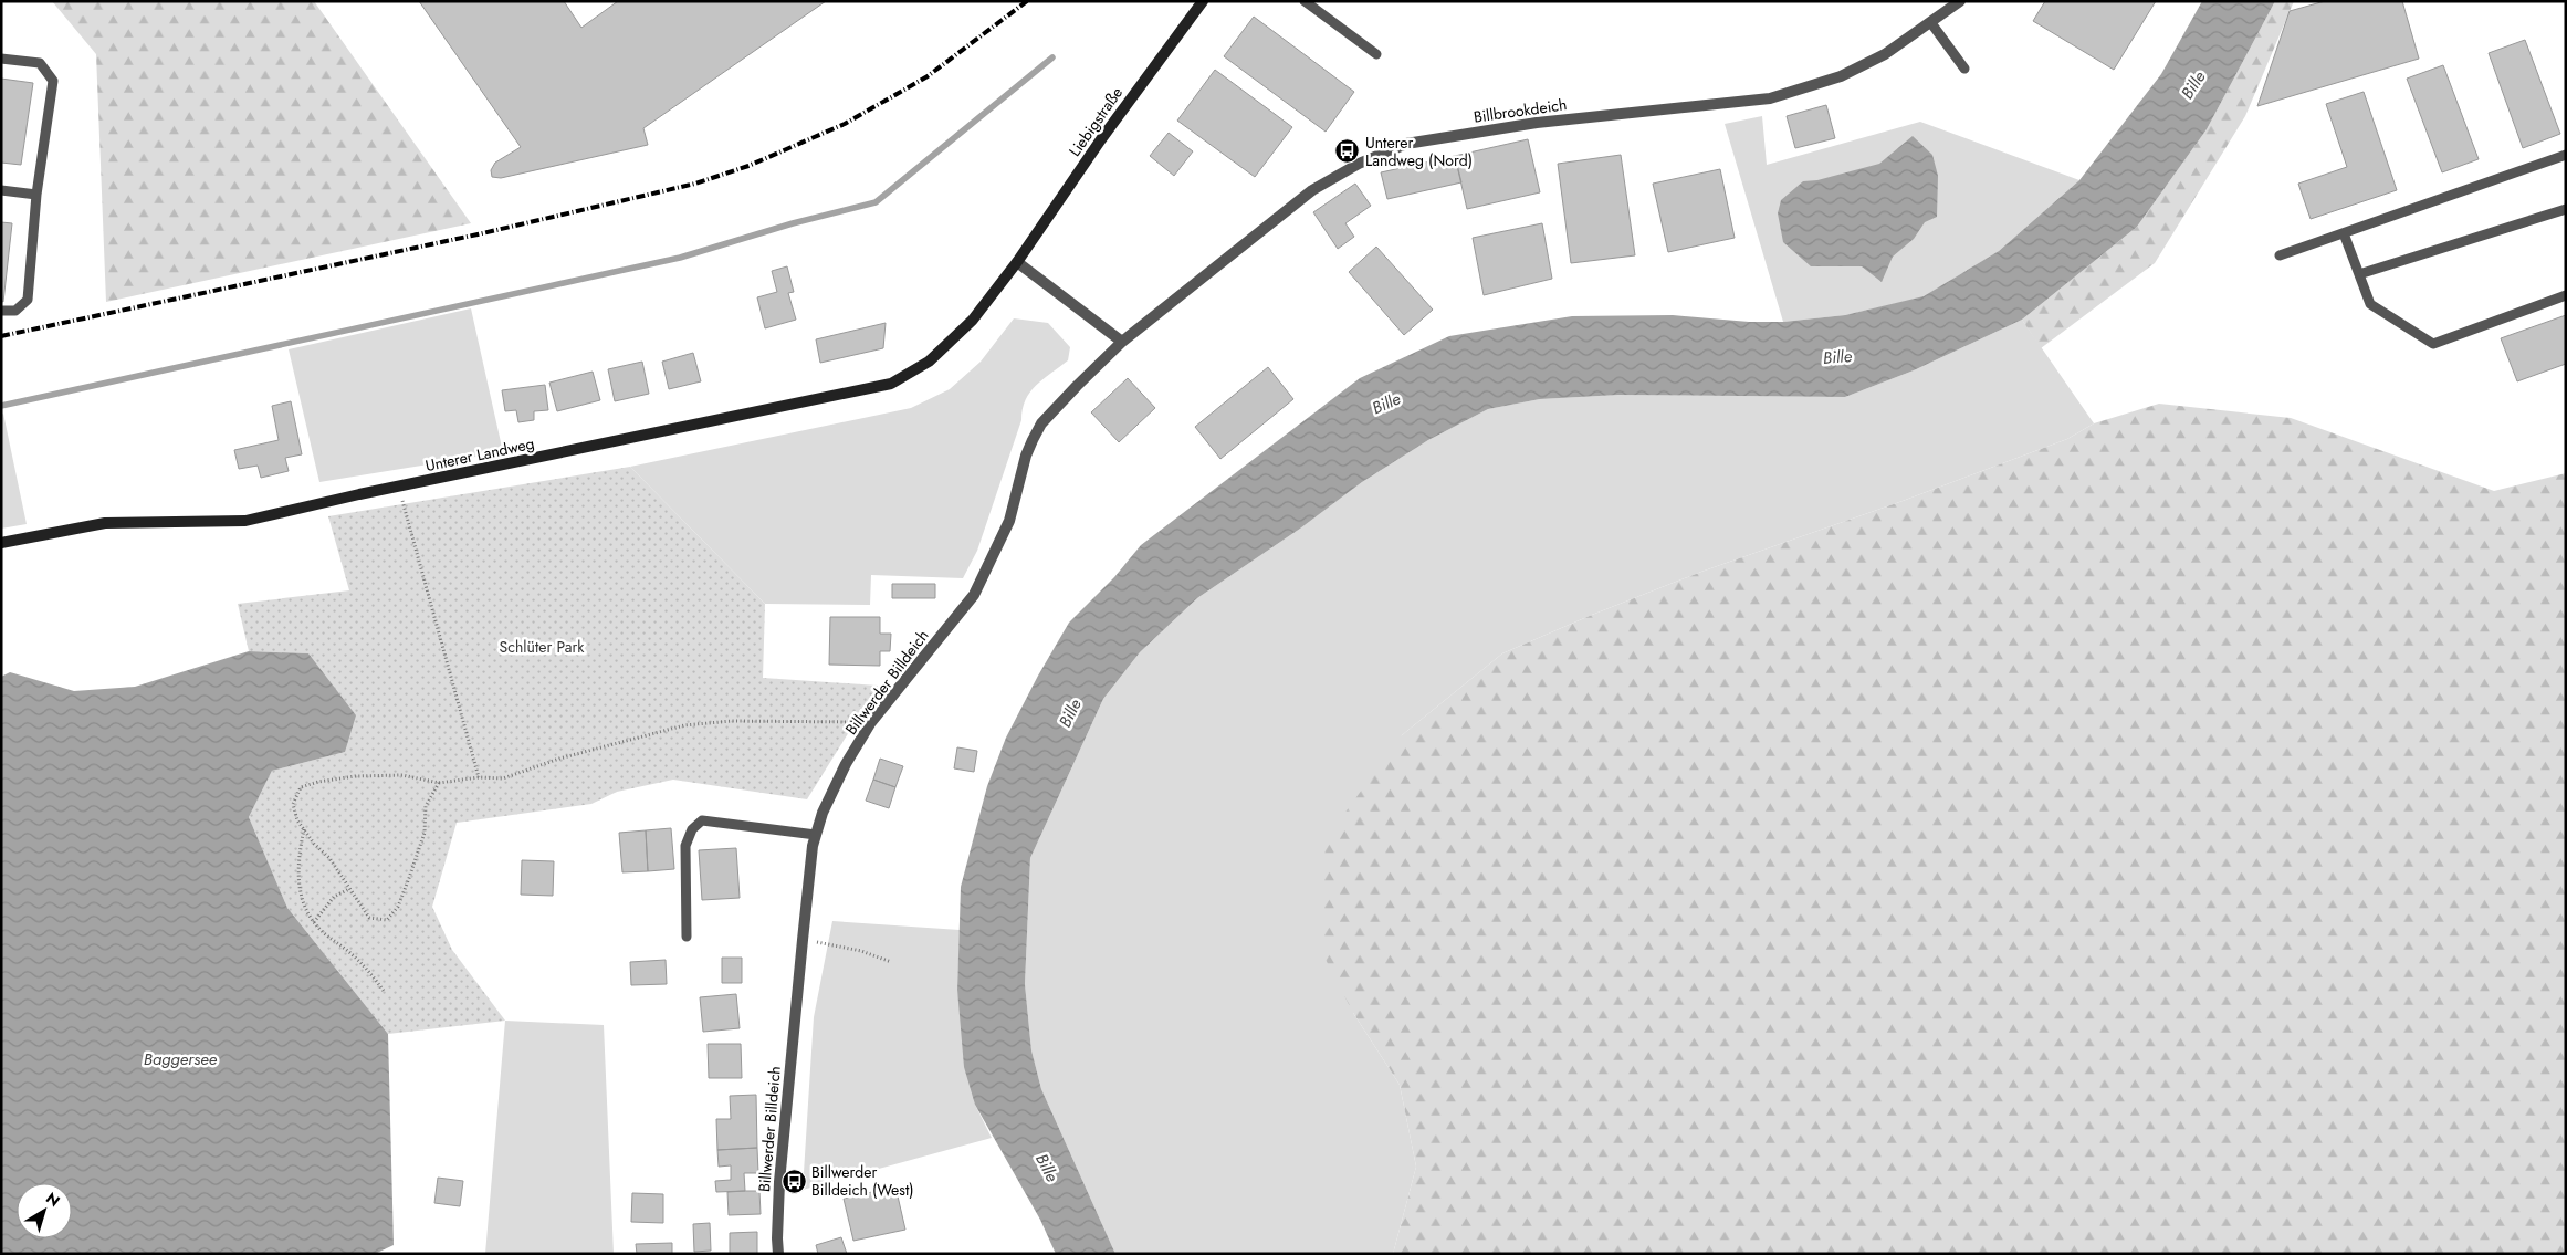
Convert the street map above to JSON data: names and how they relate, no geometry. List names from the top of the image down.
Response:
{
  "streets": {
    "main road": ["Liebigstraße", "Unterer Landweg"],
    "street": ["Billbrookdeich", "Billwerder Billdeich"]
  },
  "crossings": [
    ["Billbrookdeich", "Billwerder Billdeich"],
    ["Liebigstraße", "Unterer Landweg"]
  ],
  "water": ["Bille", "Baggersee"],
  "parks": ["Schlüter Park"],
  "places": {
    "bus stop": ["Unterer Landweg (Nord)", "Billwerder Billdeich (West)"]
  },
  "north": "top right"
}
